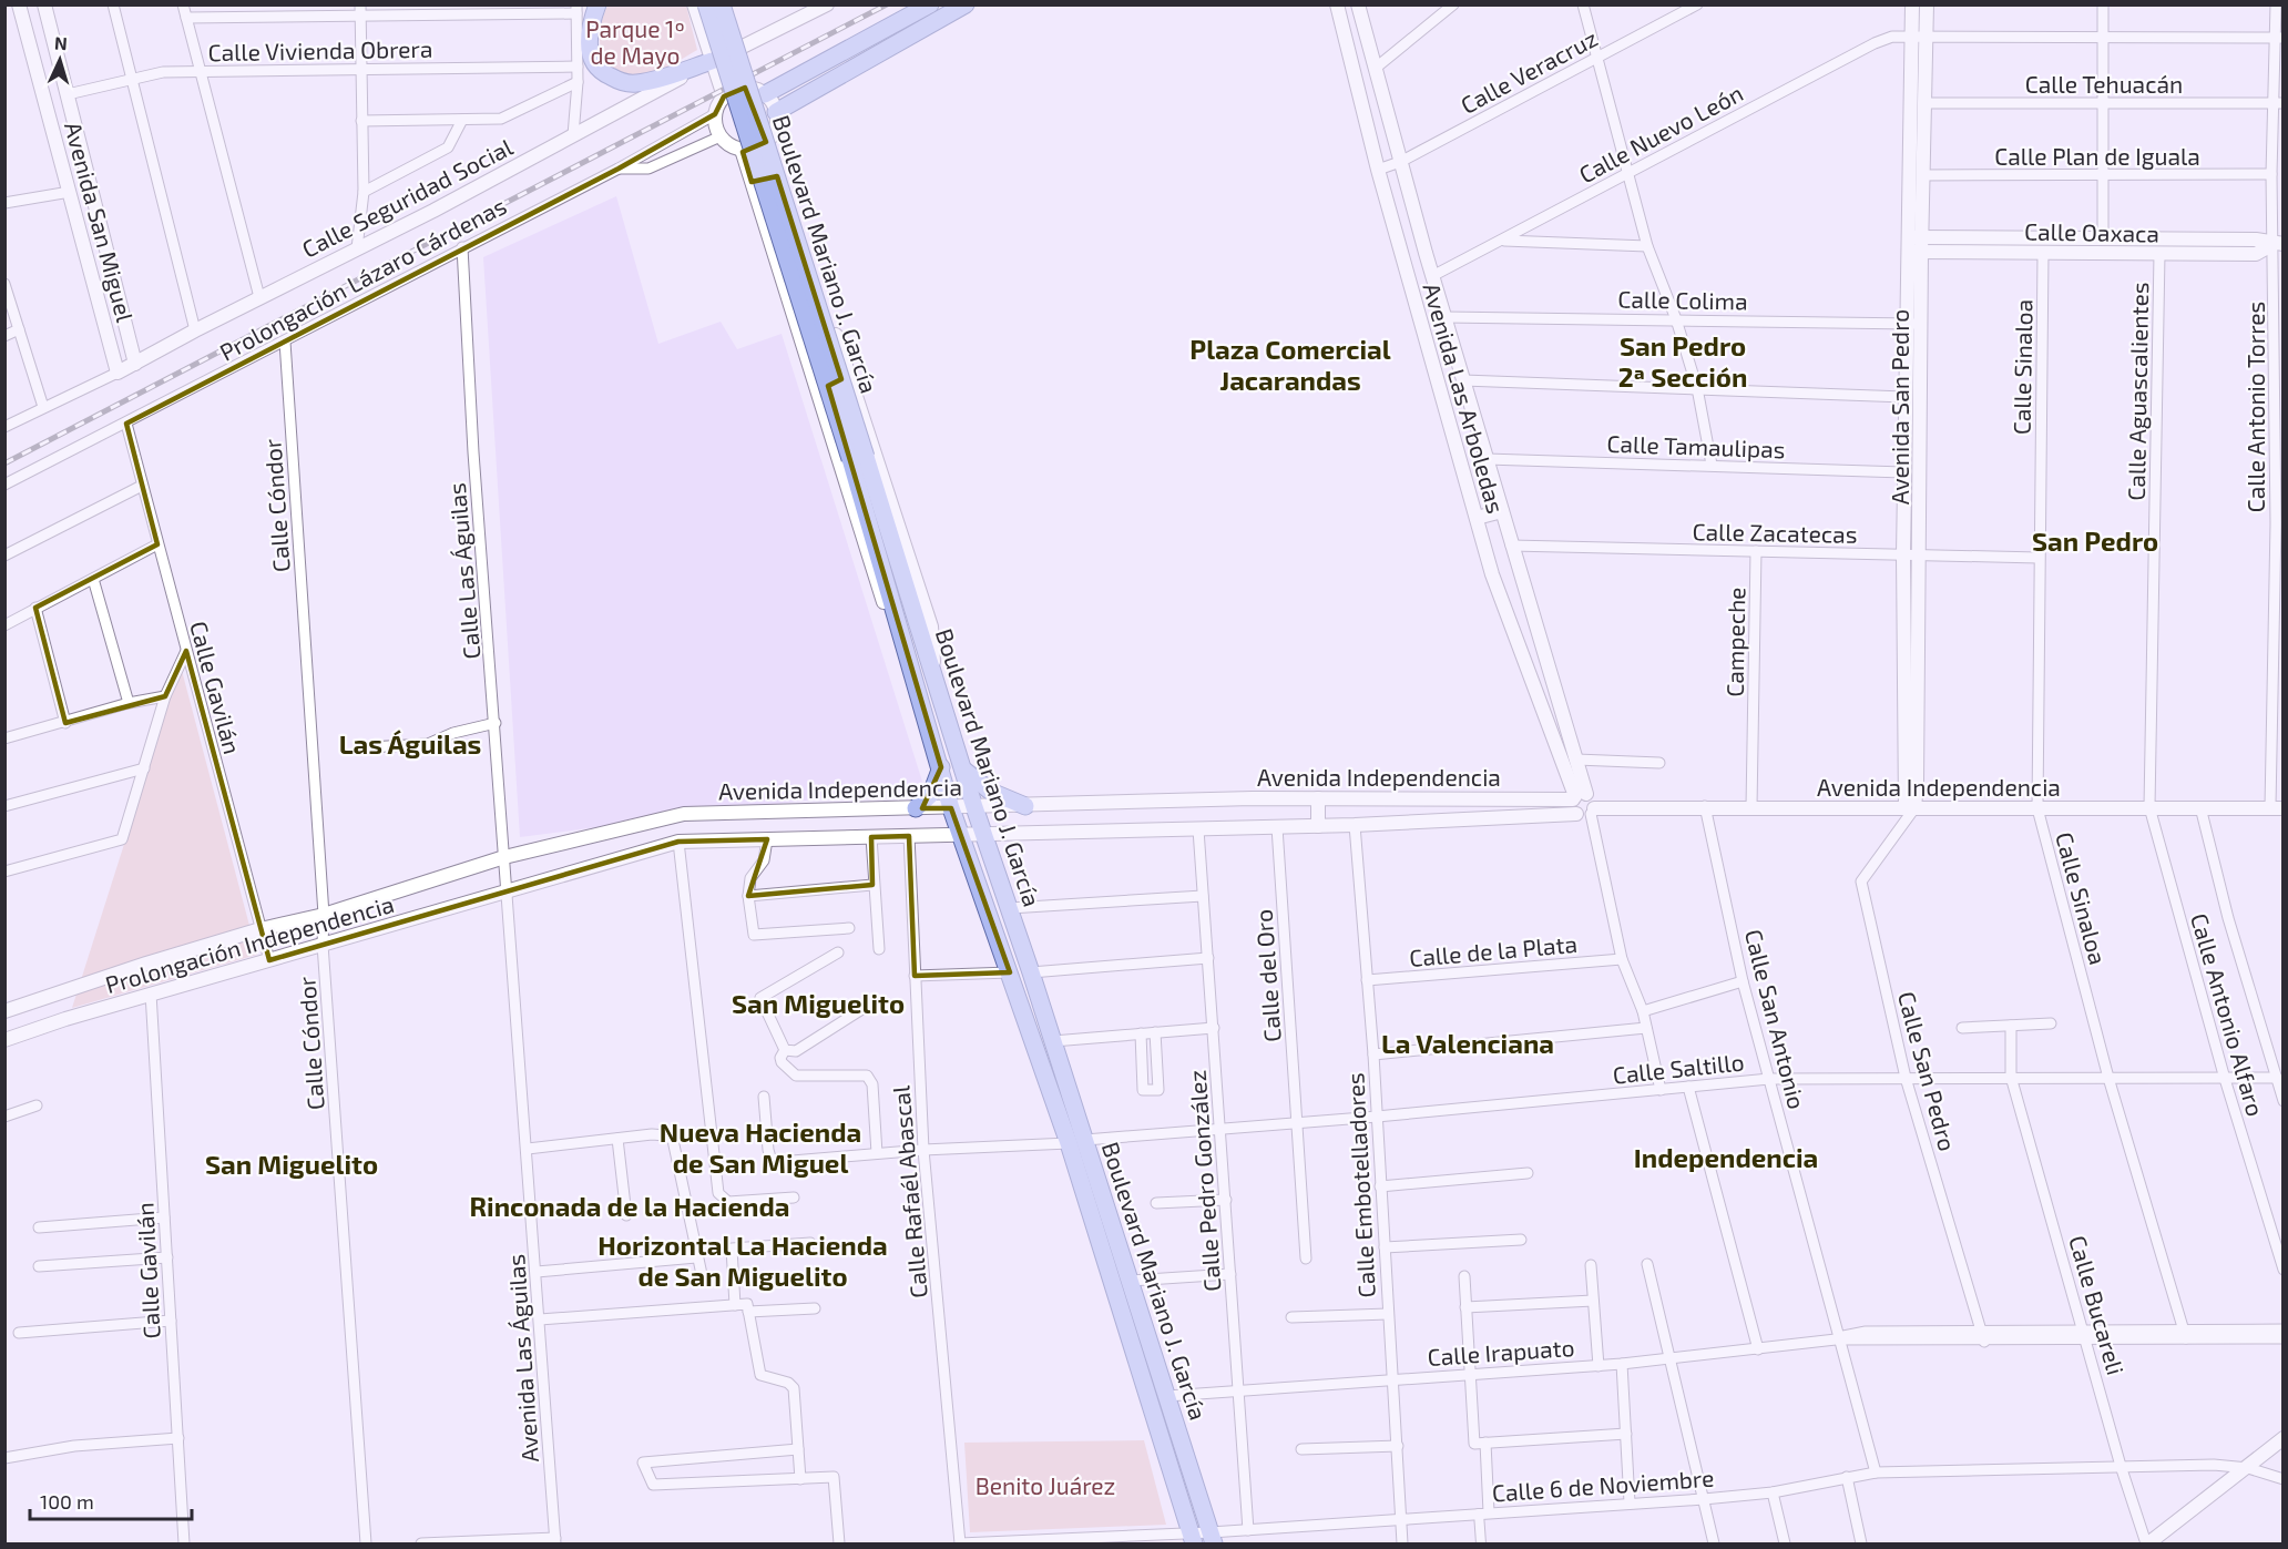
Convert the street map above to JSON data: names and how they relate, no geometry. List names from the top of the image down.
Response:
{
  "streets": {
    "main road": ["Boulevard Mariano J. García"],
    "street": [
      "Calle Vivienda Obrera",
      "Calle Veracruz",
      "Calle Tehuacán",
      "Calle Nuevo León",
      "Calle Plan de Iguala",
      "Calle Seguridad Social",
      "Avenida San Miguel",
      "Calle Oaxaca",
      "Prolongación Lázaro Cárdenas",
      "Calle Colima",
      "Calle Sinaloa",
      "Calle Aguascalientes",
      "Avenida Las Arboledas",
      "Avenida San Pedro",
      "Calle Antonio Torres",
      "Calle Tamaulipas",
      "Calle Cóndor",
      "Calle Zacatecas",
      "Calle Las Águilas",
      "Campeche",
      "Calle Gavilán",
      "Avenida Independencia",
      "Prolongación Independencia",
      "Calle de la Plata",
      "Calle del Oro",
      "Calle Antonio Alfaro",
      "Calle San Antonio",
      "Calle Saltillo",
      "Calle San Pedro",
      "Calle Pedro González",
      "Calle Embotelladores",
      "Calle Rafaél Abascal",
      "Calle Bucareli",
      "Calle Irapuato",
      "Avenida Las Águilas",
      "Calle 6 de Noviembre"
    ]
  },
  "crossings": [
    ["Calle Vivienda Obrera", "Avenida San Miguel"],
    ["Calle Veracruz", "Avenida Las Arboledas"],
    ["Calle Tehuacán", "Avenida San Pedro"],
    ["Calle Tehuacán", "Calle Antonio Torres"],
    ["Calle Nuevo León", "Avenida Las Arboledas"],
    ["Calle Nuevo León", "Avenida San Pedro"],
    ["Calle Nuevo León", "Calle Antonio Torres"],
    ["Calle Plan de Iguala", "Avenida San Pedro"],
    ["Calle Plan de Iguala", "Calle Antonio Torres"],
    ["Calle Seguridad Social", "Avenida San Miguel"],
    ["Calle Oaxaca", "Calle Sinaloa"],
    ["Calle Oaxaca", "Calle Aguascalientes"],
    ["Calle Oaxaca", "Avenida San Pedro"],
    ["Calle Oaxaca", "Calle Antonio Torres"],
    ["Boulevard Mariano J. García", "Avenida Independencia"],
    ["Boulevard Mariano J. García", "Calle Saltillo"],
    ["Boulevard Mariano J. García", "Calle Irapuato"],
    ["Boulevard Mariano J. García", "Calle 6 de Noviembre"],
    ["Prolongación Lázaro Cárdenas", "Calle Cóndor"],
    ["Prolongación Lázaro Cárdenas", "Calle Las Águilas"],
    ["Prolongación Lázaro Cárdenas", "Calle Gavilán"],
    ["Calle Colima", "Avenida Las Arboledas"],
    ["Calle Colima", "Avenida San Pedro"],
    ["Calle Sinaloa", "Calle Zacatecas"],
    ["Calle Sinaloa", "Avenida Independencia"],
    ["Calle Sinaloa", "Calle Saltillo"],
    ["Calle Sinaloa", "Calle Irapuato"],
    ["Calle Aguascalientes", "Avenida Independencia"],
    ["Calle Aguascalientes", "Calle Antonio Alfaro"],
    ["Avenida Las Arboledas", "Calle Tamaulipas"],
    ["Avenida Las Arboledas", "Calle Zacatecas"],
    ["Avenida Las Arboledas", "Avenida Independencia"],
    ["Avenida San Pedro", "Calle Tamaulipas"],
    ["Avenida San Pedro", "Calle Zacatecas"],
    ["Avenida San Pedro", "Avenida Independencia"],
    ["Avenida San Pedro", "Calle San Pedro"],
    ["Calle Antonio Torres", "Avenida Independencia"],
    ["Calle Cóndor", "Prolongación Independencia"],
    ["Calle Zacatecas", "Campeche"],
    ["Calle Las Águilas", "Avenida Independencia"],
    ["Calle Las Águilas", "Prolongación Independencia"],
    ["Calle Las Águilas", "Avenida Las Águilas"],
    ["Campeche", "Avenida Independencia"],
    ["Calle Gavilán", "Prolongación Independencia"],
    ["Avenida Independencia", "Prolongación Independencia"],
    ["Avenida Independencia", "Calle del Oro"],
    ["Avenida Independencia", "Calle Antonio Alfaro"],
    ["Avenida Independencia", "Calle San Antonio"],
    ["Avenida Independencia", "Calle San Pedro"],
    ["Avenida Independencia", "Calle Pedro González"],
    ["Avenida Independencia", "Calle Embotelladores"],
    ["Avenida Independencia", "Calle Rafaél Abascal"],
    ["Avenida Independencia", "Avenida Las Águilas"],
    ["Prolongación Independencia", "Avenida Las Águilas"],
    ["Calle de la Plata", "Calle Embotelladores"],
    ["Calle del Oro", "Calle Saltillo"],
    ["Calle Antonio Alfaro", "Calle Saltillo"],
    ["Calle San Antonio", "Calle Saltillo"],
    ["Calle San Antonio", "Calle Irapuato"],
    ["Calle San Antonio", "Calle 6 de Noviembre"],
    ["Calle Saltillo", "Calle San Pedro"],
    ["Calle Saltillo", "Calle Pedro González"],
    ["Calle Saltillo", "Calle Embotelladores"],
    ["Calle Saltillo", "Calle Rafaél Abascal"],
    ["Calle Saltillo", "Calle Bucareli"],
    ["Calle San Pedro", "Calle Irapuato"],
    ["Calle Pedro González", "Calle Irapuato"],
    ["Calle Pedro González", "Calle 6 de Noviembre"],
    ["Calle Embotelladores", "Calle Irapuato"],
    ["Calle Embotelladores", "Calle 6 de Noviembre"],
    ["Calle Rafaél Abascal", "Calle 6 de Noviembre"],
    ["Calle Bucareli", "Calle Irapuato"],
    ["Calle Bucareli", "Calle 6 de Noviembre"]
  ],
  "districts": [
    "San Pedro 2ª Sección",
    "Plaza Comercial Jacarandas",
    "San Pedro",
    "Las Águilas",
    "San Miguelito",
    "La Valenciana",
    "Nueva Hacienda de San Miguel",
    "Independencia",
    "San Miguelito",
    "Rinconada de la Hacienda",
    "Horizontal La Hacienda de San Miguelito"
  ],
  "parks": ["Parque 1º de Mayo", "Benito Juárez"],
  "scale_bar": "100 m",
  "north": "top"
}
